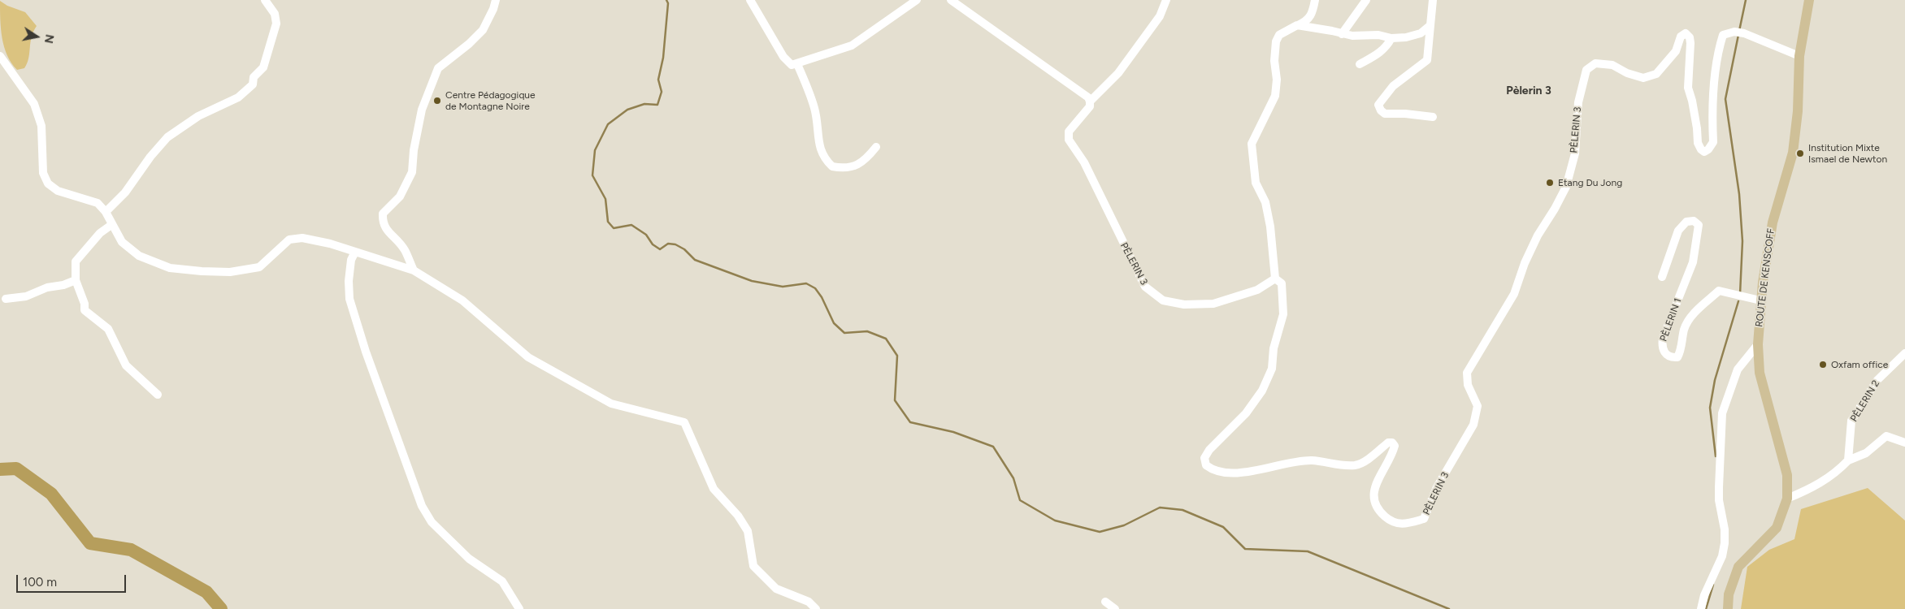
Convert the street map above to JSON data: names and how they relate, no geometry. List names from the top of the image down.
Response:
{
  "streets": {
    "main road": ["ROUTE DE KENSCOFF"],
    "street": ["PÈLERIN 3", "PÈLERIN 1", "PÈLERIN 2"]
  },
  "crossings": [
    ["PÈLERIN 3", "ROUTE DE KENSCOFF"],
    ["ROUTE DE KENSCOFF", "PÈLERIN 1"]
  ],
  "districts": ["Pèlerin 3"],
  "places": [
    "Centre Pédagogique de Montagne Noire",
    "Institution Mixte Ismael de Newton",
    "Etang Du Jong",
    "Oxfam office"
  ],
  "scale_bar": "100 m",
  "north": "right"
}
